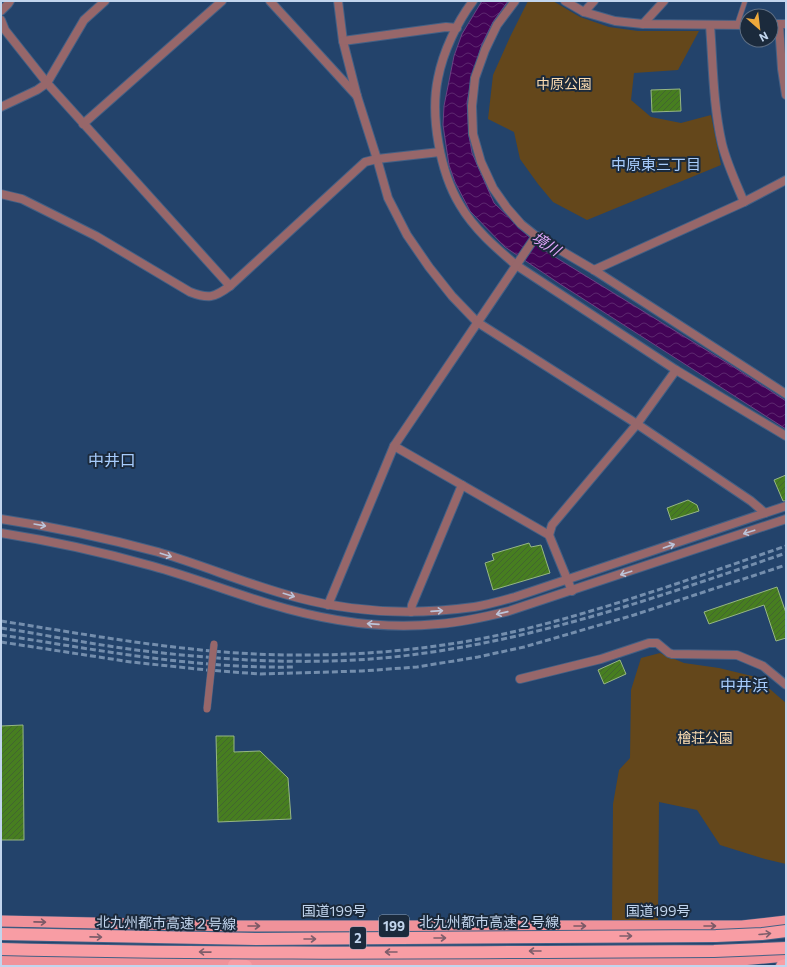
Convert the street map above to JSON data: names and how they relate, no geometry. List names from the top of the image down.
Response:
{
  "streets": {
    "highway": [
      "国道199号",
      "北九州都市高速２号線",
      "199",
      "2"
    ]
  },
  "districts": ["中原東三丁目", "中井口", "中井浜"],
  "water": ["境川"],
  "parks": ["中原公園", "檜荘公園"],
  "north": "bottom right"
}
